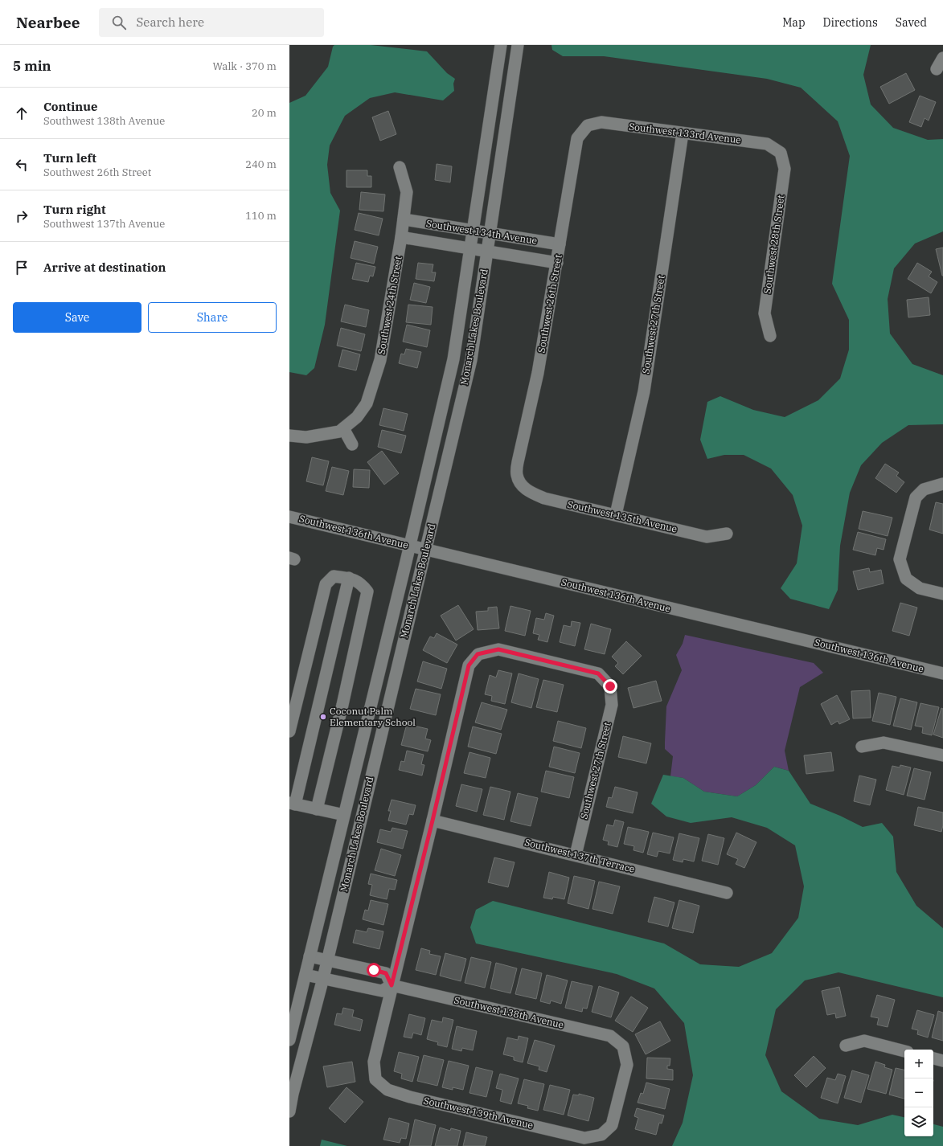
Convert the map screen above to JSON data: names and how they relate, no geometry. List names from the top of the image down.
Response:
{
  "streets": {
    "street": [
      "Southwest 133rd Avenue",
      "Southwest 134th Avenue",
      "Southwest 28th Street",
      "Southwest 26th Street",
      "Southwest 24th Street",
      "Southwest 27th Street",
      "Monarch Lakes Boulevard",
      "Southwest 135th Avenue",
      "Southwest 136th Avenue",
      "Southwest 137th Terrace",
      "Southwest 138th Avenue",
      "Southwest 139th Avenue"
    ]
  },
  "crossings": [
    ["Southwest 133rd Avenue", "Southwest 28th Street"],
    ["Southwest 133rd Avenue", "Southwest 26th Street"],
    ["Southwest 133rd Avenue", "Southwest 27th Street"],
    ["Southwest 134th Avenue", "Southwest 26th Street"],
    ["Southwest 134th Avenue", "Southwest 24th Street"],
    ["Southwest 134th Avenue", "Monarch Lakes Boulevard"],
    ["Southwest 26th Street", "Southwest 135th Avenue"],
    ["Southwest 27th Street", "Southwest 135th Avenue"],
    ["Southwest 27th Street", "Southwest 137th Terrace"],
    ["Monarch Lakes Boulevard", "Southwest 136th Avenue"],
    ["Southwest 138th Avenue", "Southwest 139th Avenue"]
  ],
  "places": ["Coconut Palm Elementary School"],
  "page": {
    "header": "Nearbee",
    "search": "Search here",
    "nav": ["Map", "Directions", "Saved"],
    "heading": ["5 min", "Walk · 370 m"],
    "list": [
      ["Continue", "Southwest 138th Avenue", "20 m"],
      ["Turn left", "Southwest 26th Street", "240 m"],
      ["Turn right", "Southwest 137th Avenue", "110 m"],
      "Arrive at destination"
    ],
    "buttons": ["Save", "Share"],
    "map_buttons": ["+", "−"]
  }
}
